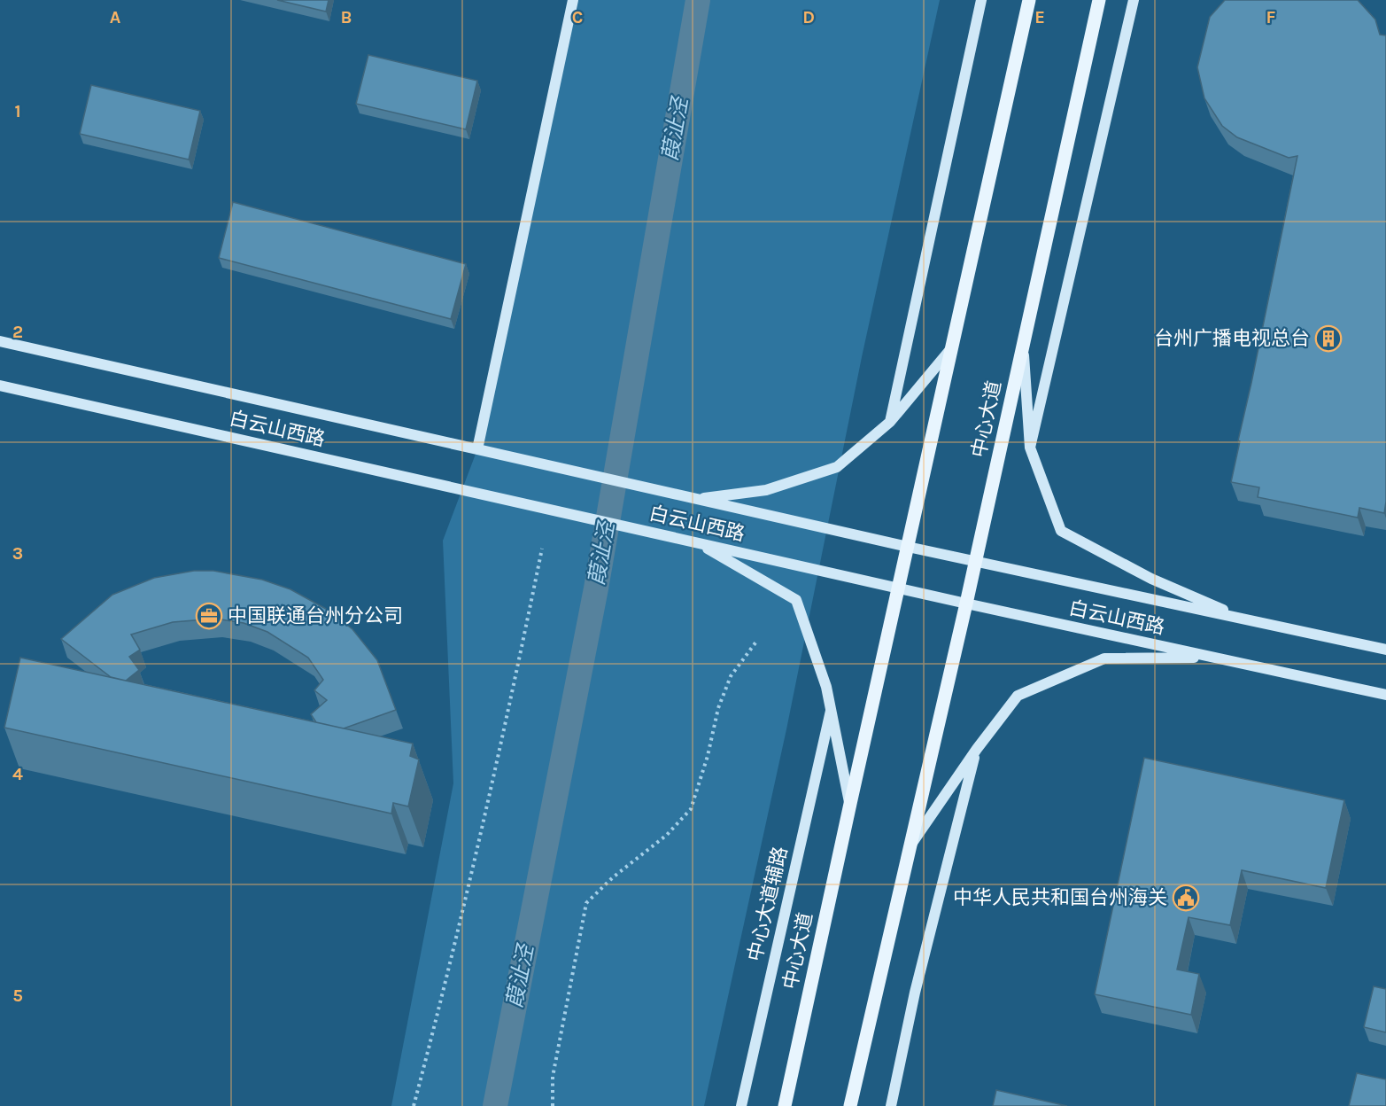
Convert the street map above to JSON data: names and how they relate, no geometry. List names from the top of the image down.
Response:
{
  "streets": {
    "main road": ["中心大道", "白云山西路", "中心大道辅路"]
  },
  "crossings": [
    ["中心大道", "白云山西路"],
    ["中心大道", "中心大道辅路"]
  ],
  "water": ["葭沚泾"],
  "places": {
    "building": ["台州广播电视总台"],
    "office": ["中国联通台州分公司"],
    "public building": ["中华人民共和国台州海关"]
  },
  "grid": {
    "columns": [
      "A",
      "B",
      "C",
      "D",
      "E",
      "F"
    ],
    "rows": [
      "1",
      "2",
      "3",
      "4",
      "5"
    ]
  }
}
